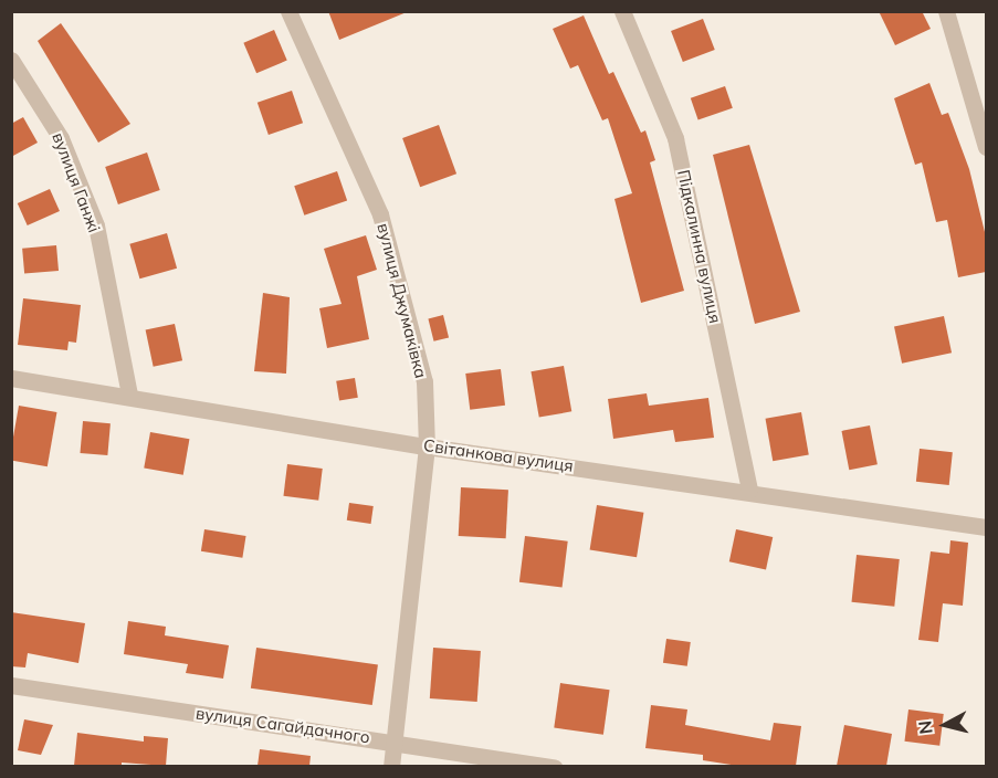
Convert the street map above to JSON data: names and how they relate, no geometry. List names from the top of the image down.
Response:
{
  "streets": {
    "street": [
      "вулиця Ганжі",
      "Підкалинна вулиця",
      "вулиця Джумаківка",
      "Світанкова вулиця",
      "вулиця Сагайдачного"
    ]
  },
  "crossings": [
    ["вулиця Ганжі", "Світанкова вулиця"],
    ["Підкалинна вулиця", "Світанкова вулиця"],
    ["вулиця Джумаківка", "Світанкова вулиця"],
    ["вулиця Джумаківка", "вулиця Сагайдачного"]
  ],
  "north": "left"
}
